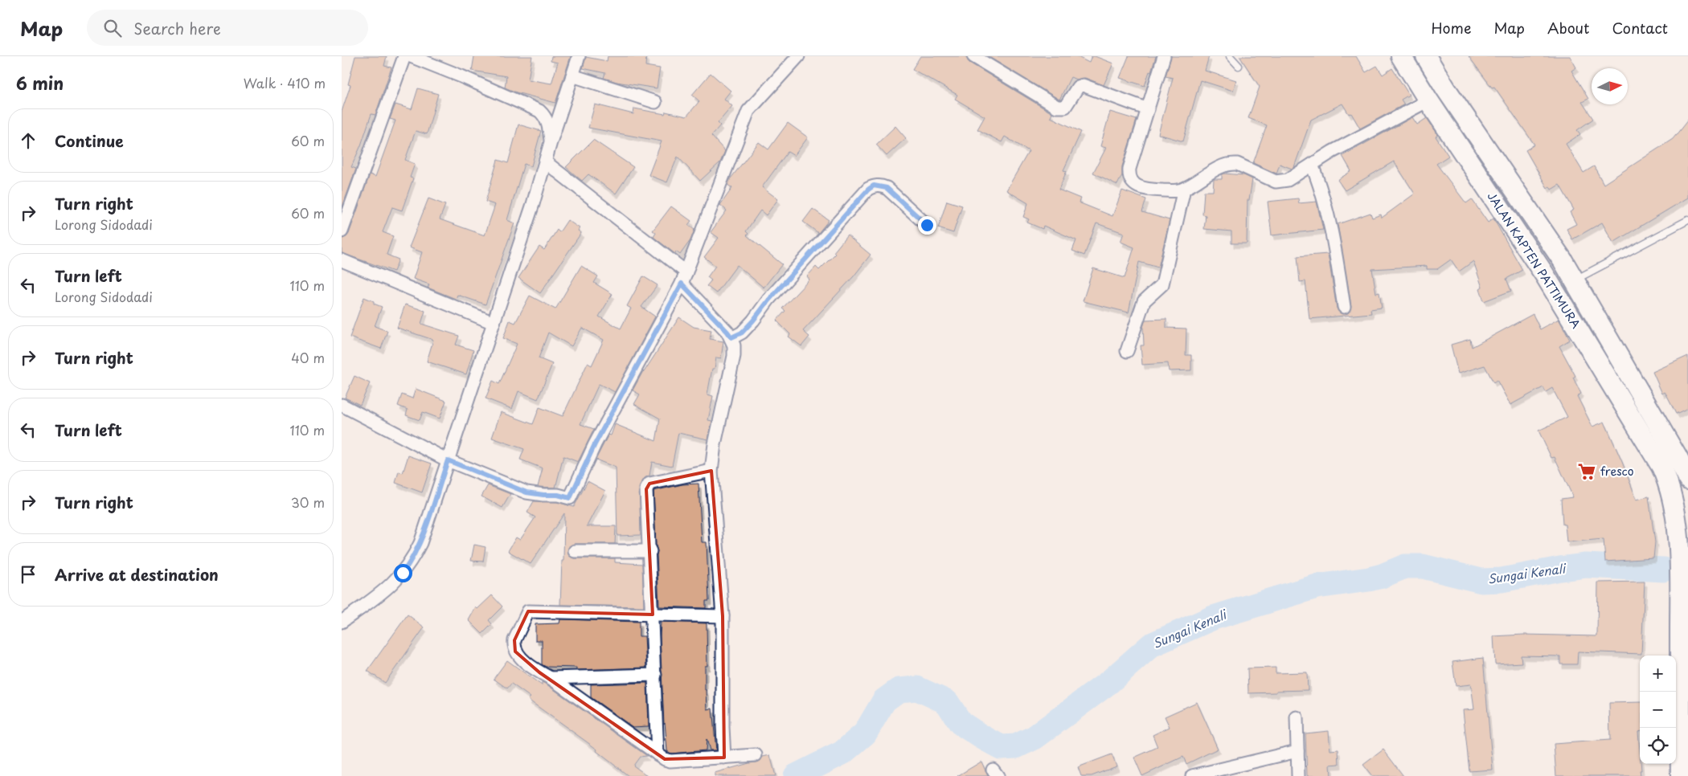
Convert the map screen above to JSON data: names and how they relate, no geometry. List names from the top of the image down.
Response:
{
  "streets": {
    "main road": ["JALAN KAPTEN PATTIMURA"]
  },
  "water": ["Sungai Kenali"],
  "places": {
    "supermarket": ["fresco"]
  },
  "north": "right",
  "page": {
    "header": "Map",
    "search": "Search here",
    "nav": [
      "Home",
      "Map",
      "About",
      "Contact"
    ],
    "heading": ["6 min", "Walk · 410 m"],
    "list": [
      ["Continue", "60 m"],
      ["Turn right", "Lorong Sidodadi", "60 m"],
      ["Turn left", "Lorong Sidodadi", "110 m"],
      ["Turn right", "40 m"],
      ["Turn left", "110 m"],
      ["Turn right", "30 m"],
      "Arrive at destination"
    ],
    "map_buttons": ["+", "−"]
  }
}
